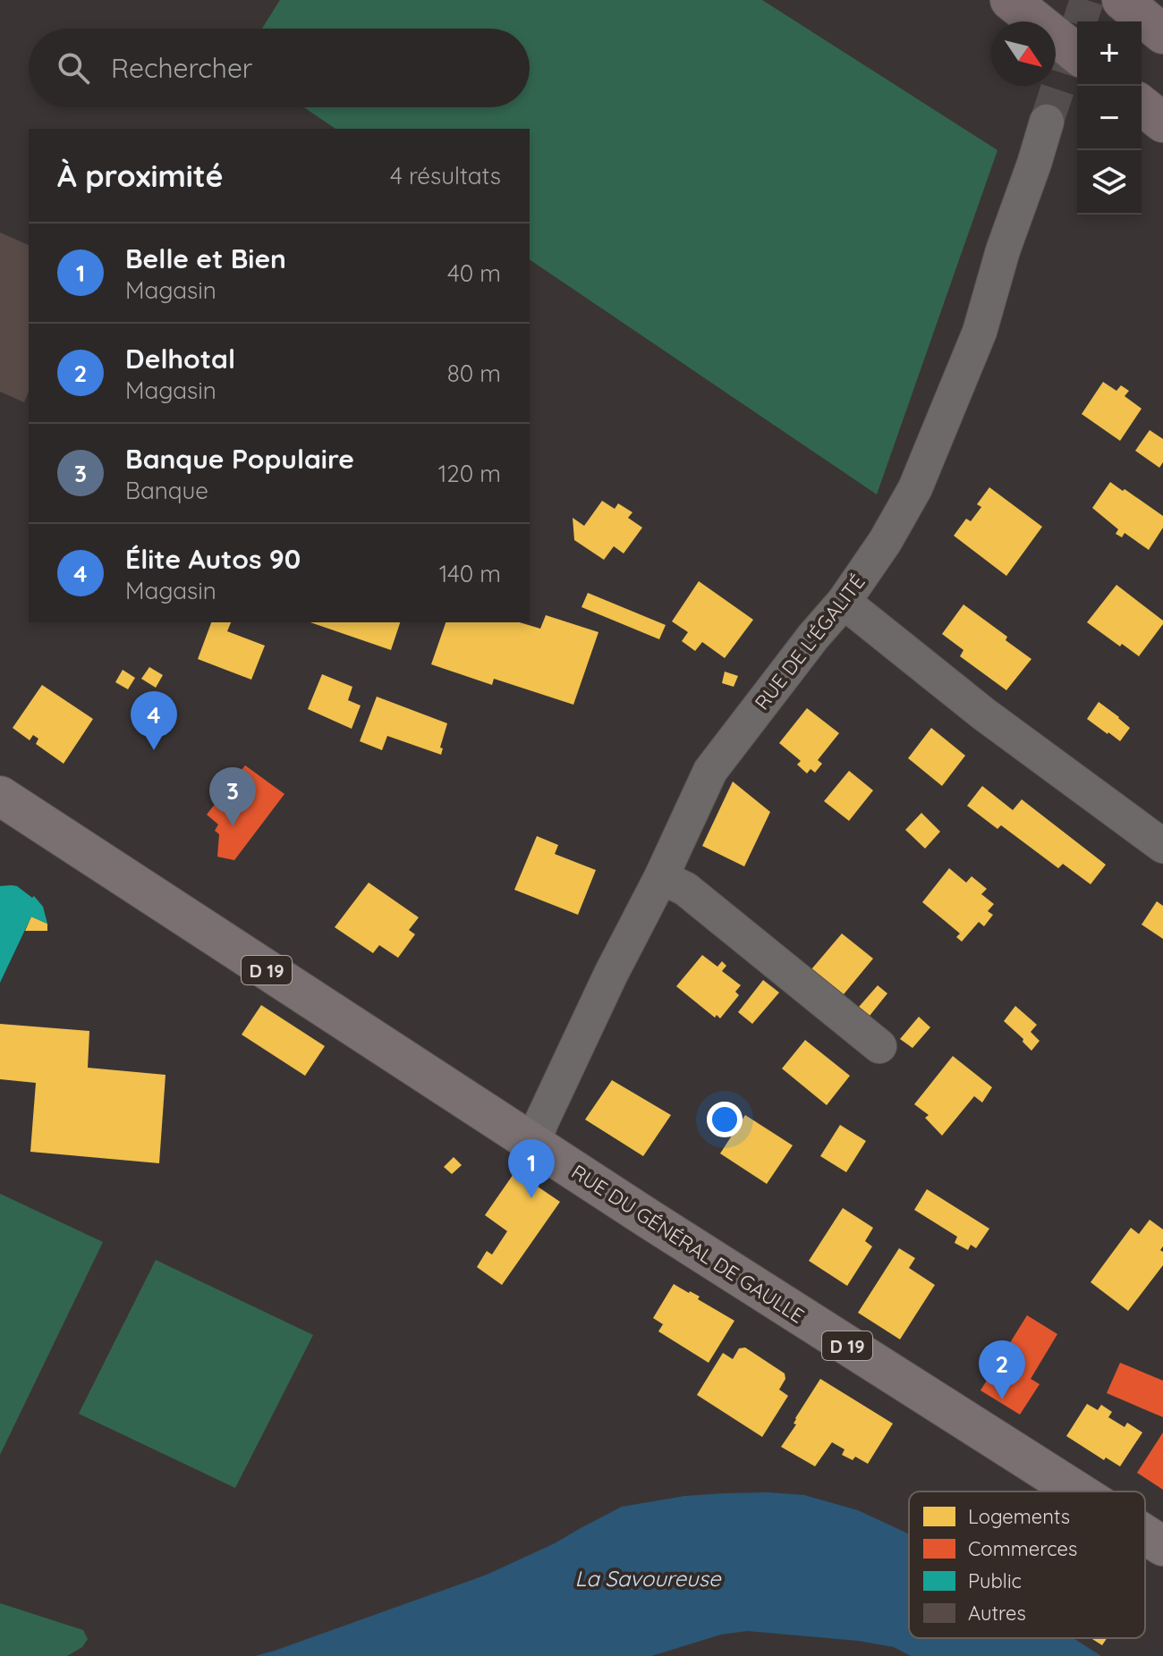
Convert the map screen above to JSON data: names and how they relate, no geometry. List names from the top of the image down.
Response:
{
  "streets": {
    "main road": ["D 19", "RUE DU GÉNÉRAL DE GAULLE"],
    "street": ["RUE DE L'ÉGALITÉ"]
  },
  "crossings": [
    ["RUE DE L'ÉGALITÉ", "RUE DU GÉNÉRAL DE GAULLE"]
  ],
  "water": ["La Savoureuse"],
  "legend": [
    "Logements",
    "Commerces",
    "Public",
    "Autres"
  ],
  "north": "bottom right",
  "page": {
    "map_buttons": ["+", "−"],
    "search": "Rechercher",
    "heading": ["À proximité", "4 résultats"],
    "list": [
      {
        "mark": "1",
        "name": "Belle et Bien",
        "note": "Magasin",
        "value": "40 m"
      },
      {
        "mark": "2",
        "name": "Delhotal",
        "note": "Magasin",
        "value": "80 m"
      },
      {
        "mark": "3",
        "name": "Banque Populaire",
        "note": "Banque",
        "value": "120 m"
      },
      {
        "mark": "4",
        "name": "Élite Autos 90",
        "note": "Magasin",
        "value": "140 m"
      }
    ],
    "pins": [
      "4",
      "3",
      "1",
      "2"
    ]
  }
}
